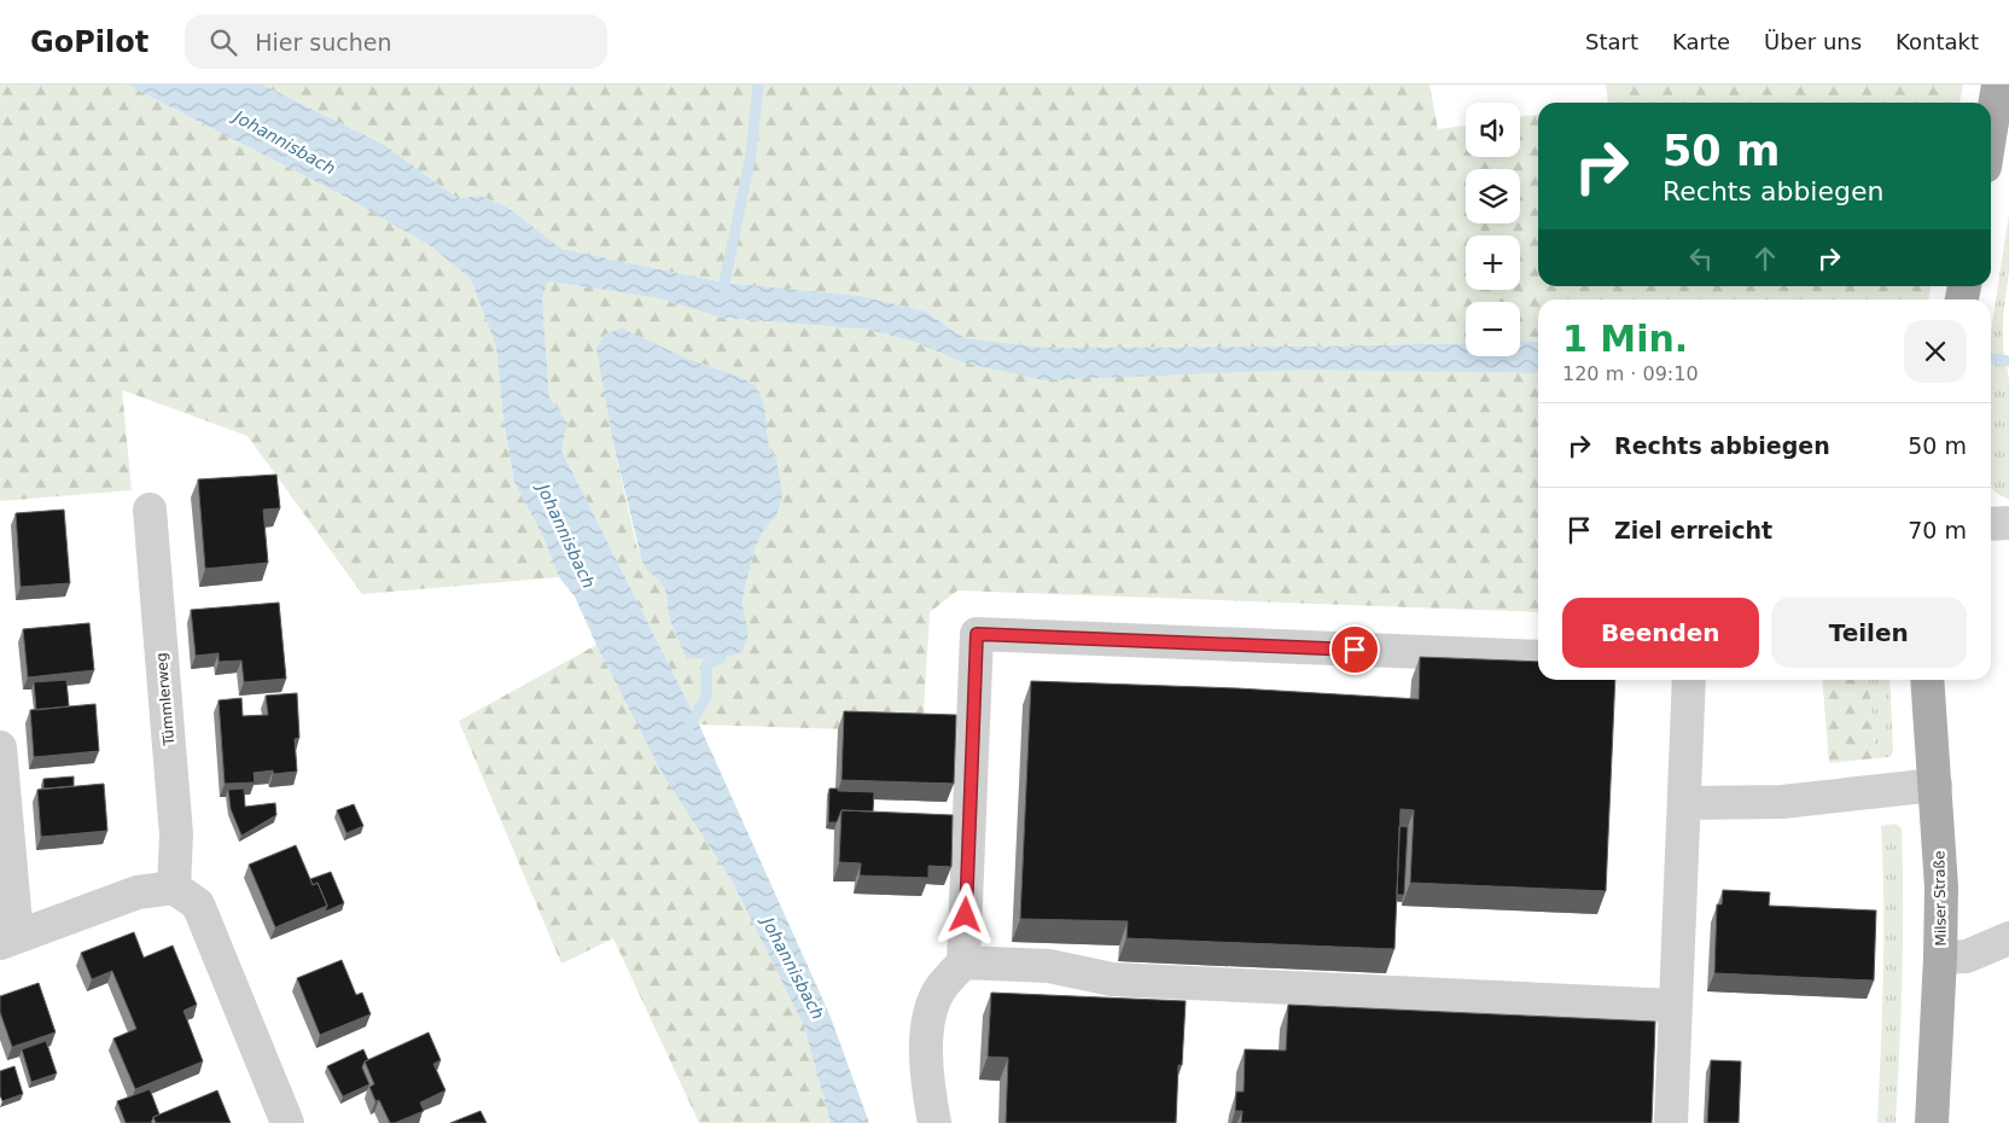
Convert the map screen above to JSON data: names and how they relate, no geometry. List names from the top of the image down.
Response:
{
  "streets": {
    "main road": ["Milser Straße"],
    "street": ["Tümmlerweg"]
  },
  "water": ["Johannisbach"],
  "page": {
    "header": "GoPilot",
    "search": "Hier suchen",
    "nav": [
      "Start",
      "Karte",
      "Über uns",
      "Kontakt"
    ],
    "map_buttons": ["+", "−"],
    "turn": ["50 m", "Rechts abbiegen"],
    "heading": ["1 Min.", "120 m · 09:10"],
    "list": [
      {
        "name": "Rechts abbiegen",
        "value": "50 m"
      },
      {
        "name": "Ziel erreicht",
        "value": "70 m"
      }
    ],
    "buttons": ["Beenden", "Teilen"]
  }
}
